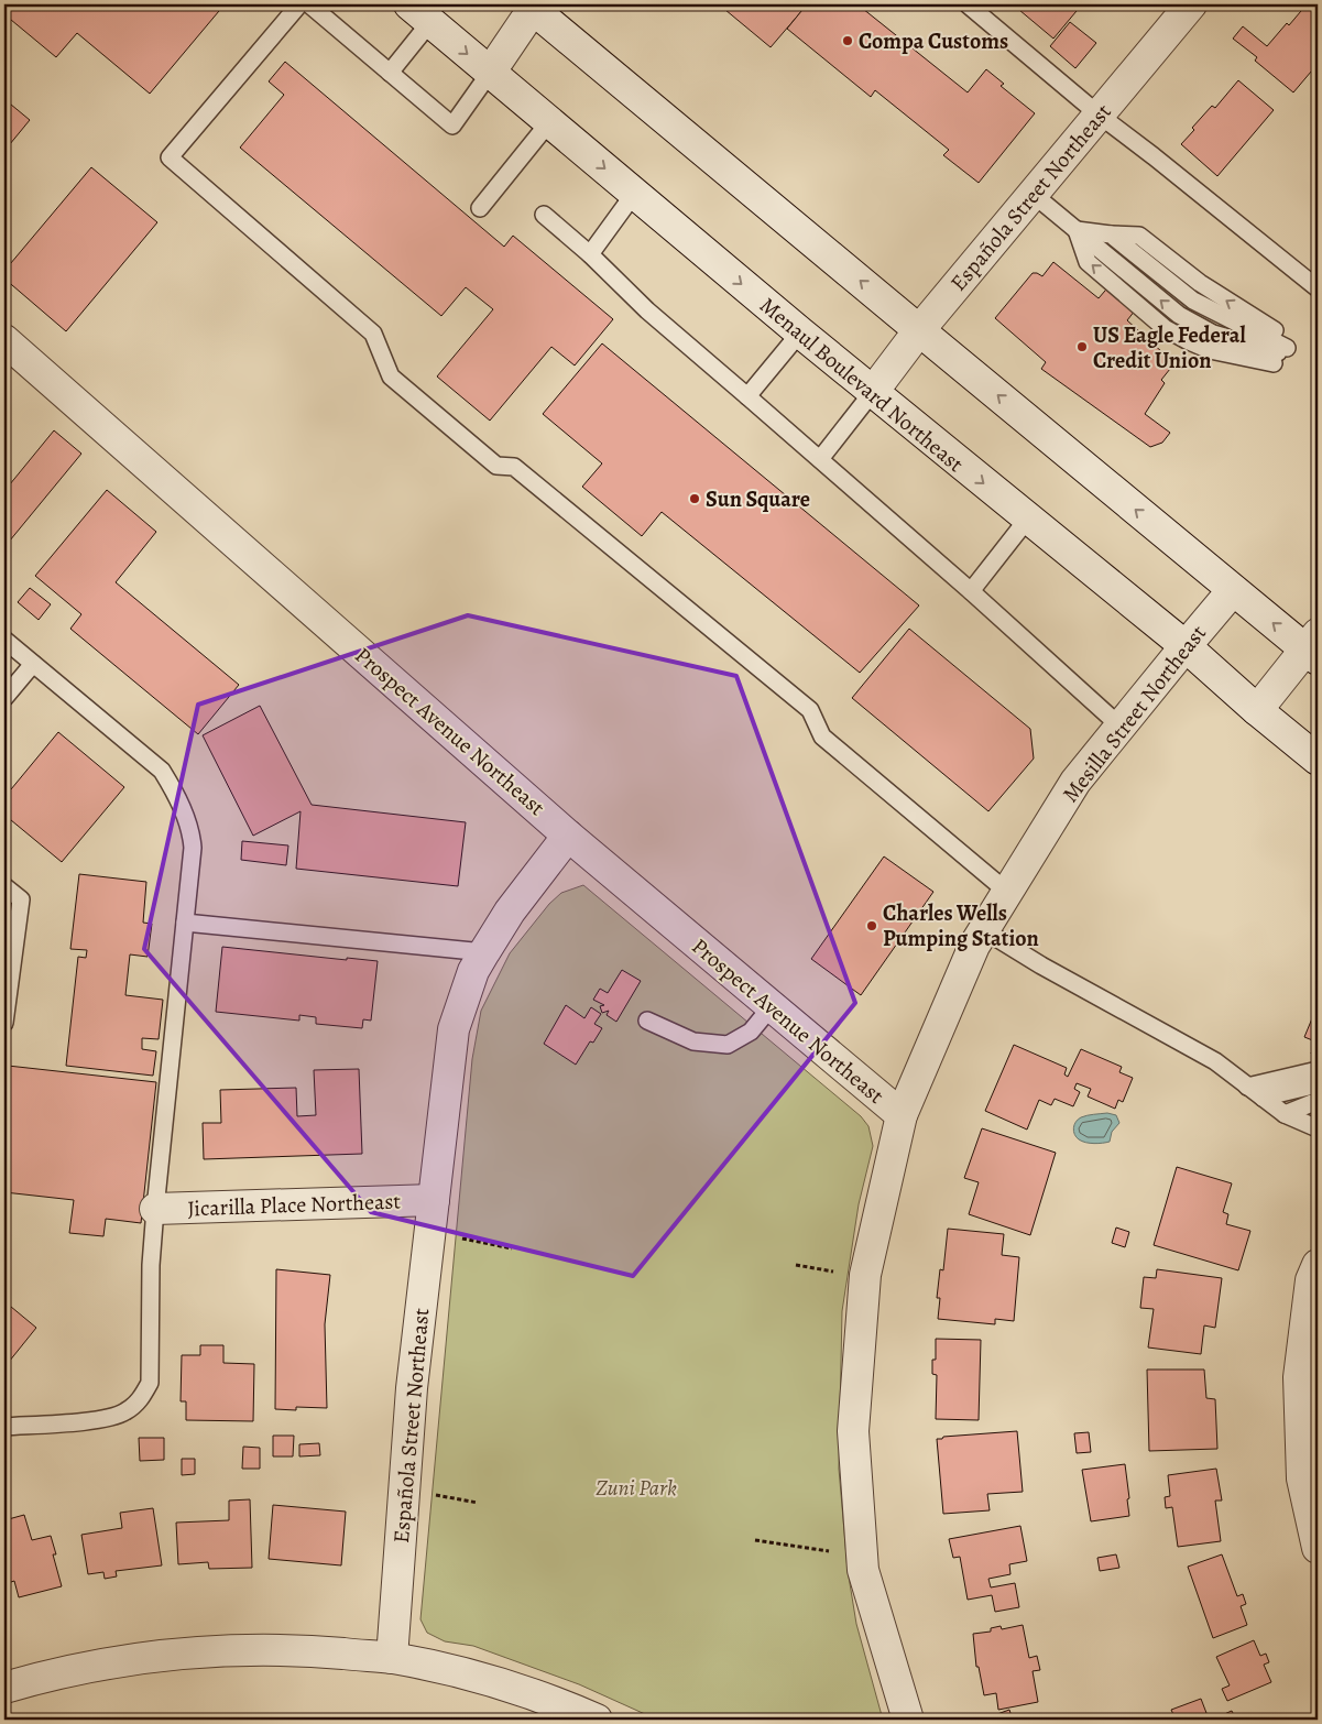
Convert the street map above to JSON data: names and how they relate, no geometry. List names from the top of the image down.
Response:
{
  "streets": {
    "street": [
      "Española Street Northeast",
      "Menaul Boulevard Northeast",
      "Mesilla Street Northeast",
      "Prospect Avenue Northeast",
      "Jicarilla Place Northeast"
    ]
  },
  "crossings": [
    ["Española Street Northeast", "Menaul Boulevard Northeast"],
    ["Española Street Northeast", "Prospect Avenue Northeast"],
    ["Española Street Northeast", "Jicarilla Place Northeast"],
    ["Menaul Boulevard Northeast", "Mesilla Street Northeast"],
    ["Mesilla Street Northeast", "Prospect Avenue Northeast"]
  ],
  "parks": ["Zuni Park"],
  "places": [
    "Compa Customs",
    "US Eagle Federal Credit Union",
    "Sun Square",
    "Charles Wells Pumping Station"
  ]
}
